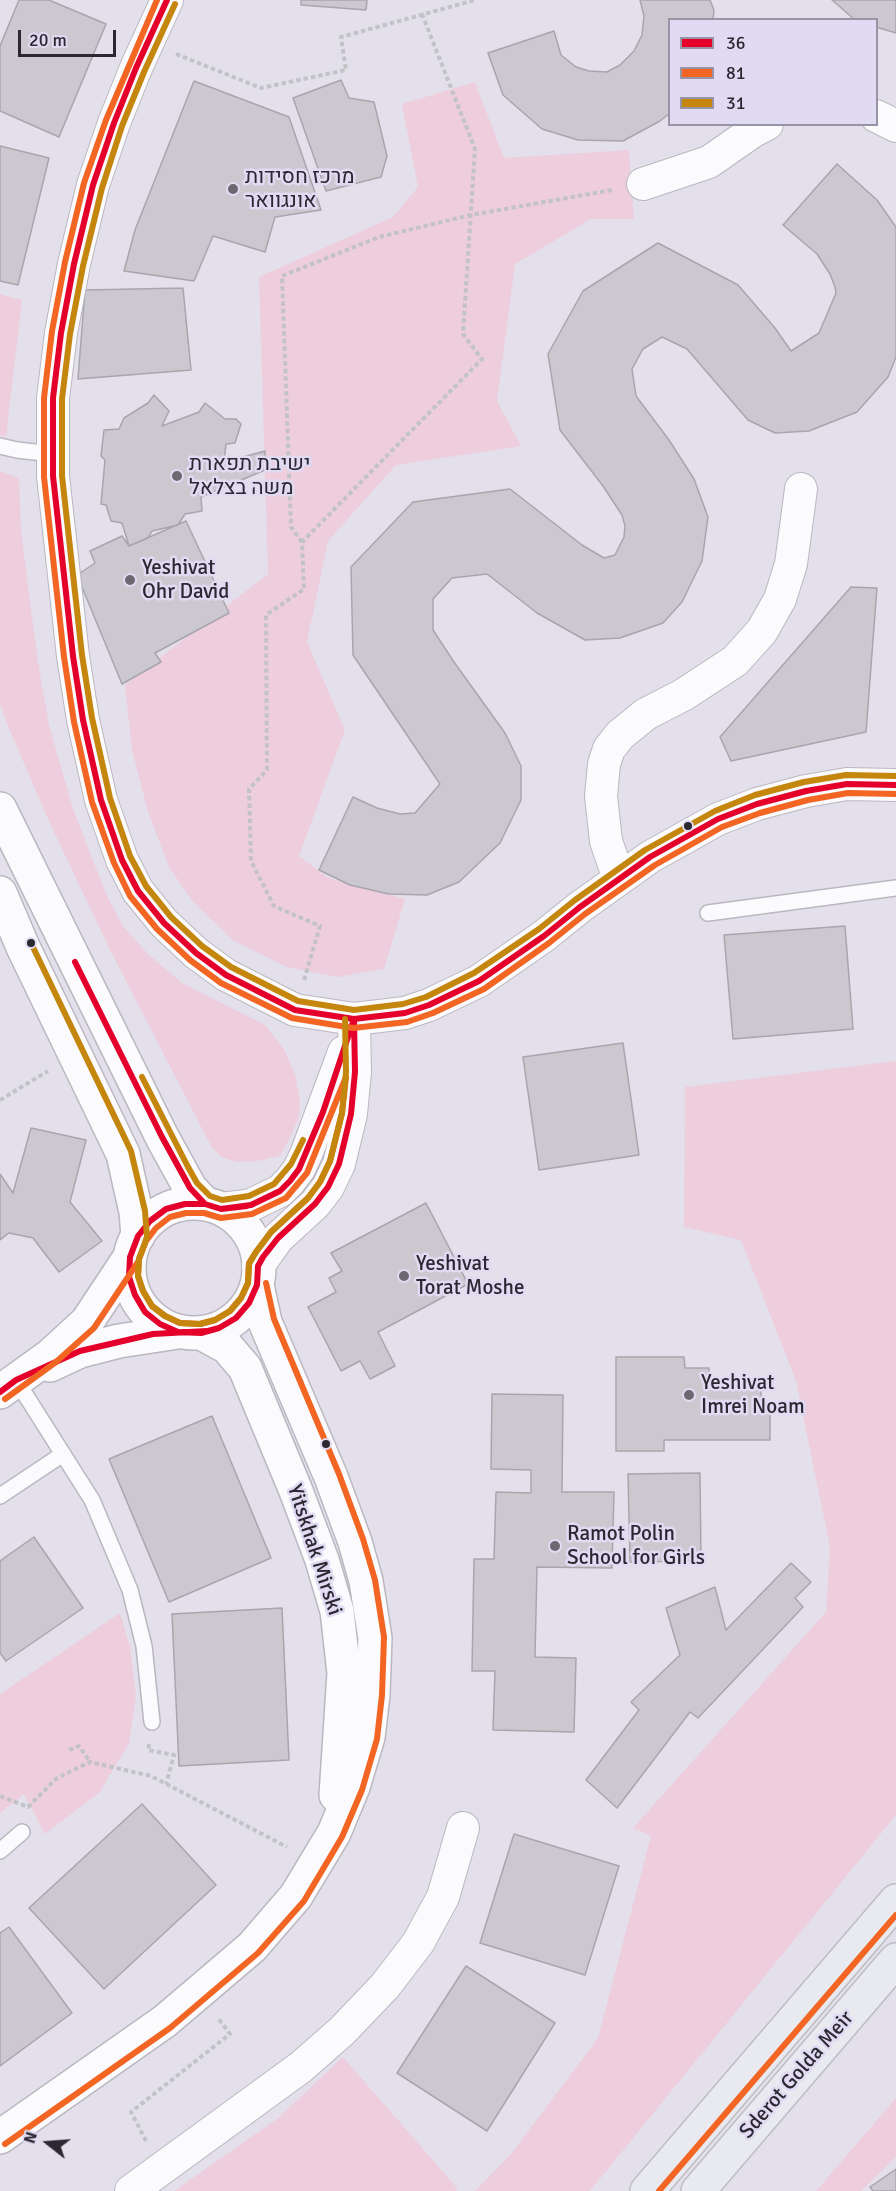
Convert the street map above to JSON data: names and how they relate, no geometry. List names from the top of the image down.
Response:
{
  "streets": {
    "main road": ["Sderot Golda Meir"],
    "street": ["Yitskhak Mirski"]
  },
  "places": [
    "מרכז חסידות אונגוואר",
    "ישיבת תפארת משה בצלאל",
    "Yeshivat Ohr David",
    "Yeshivat Torat Moshe",
    "Yeshivat Imrei Noam",
    "Ramot Polin School for Girls"
  ],
  "lines": ["transit line 36", "transit line 81", "transit line 31"],
  "legend": ["36", "81", "31"],
  "scale_bar": "20 m",
  "north": "left"
}
